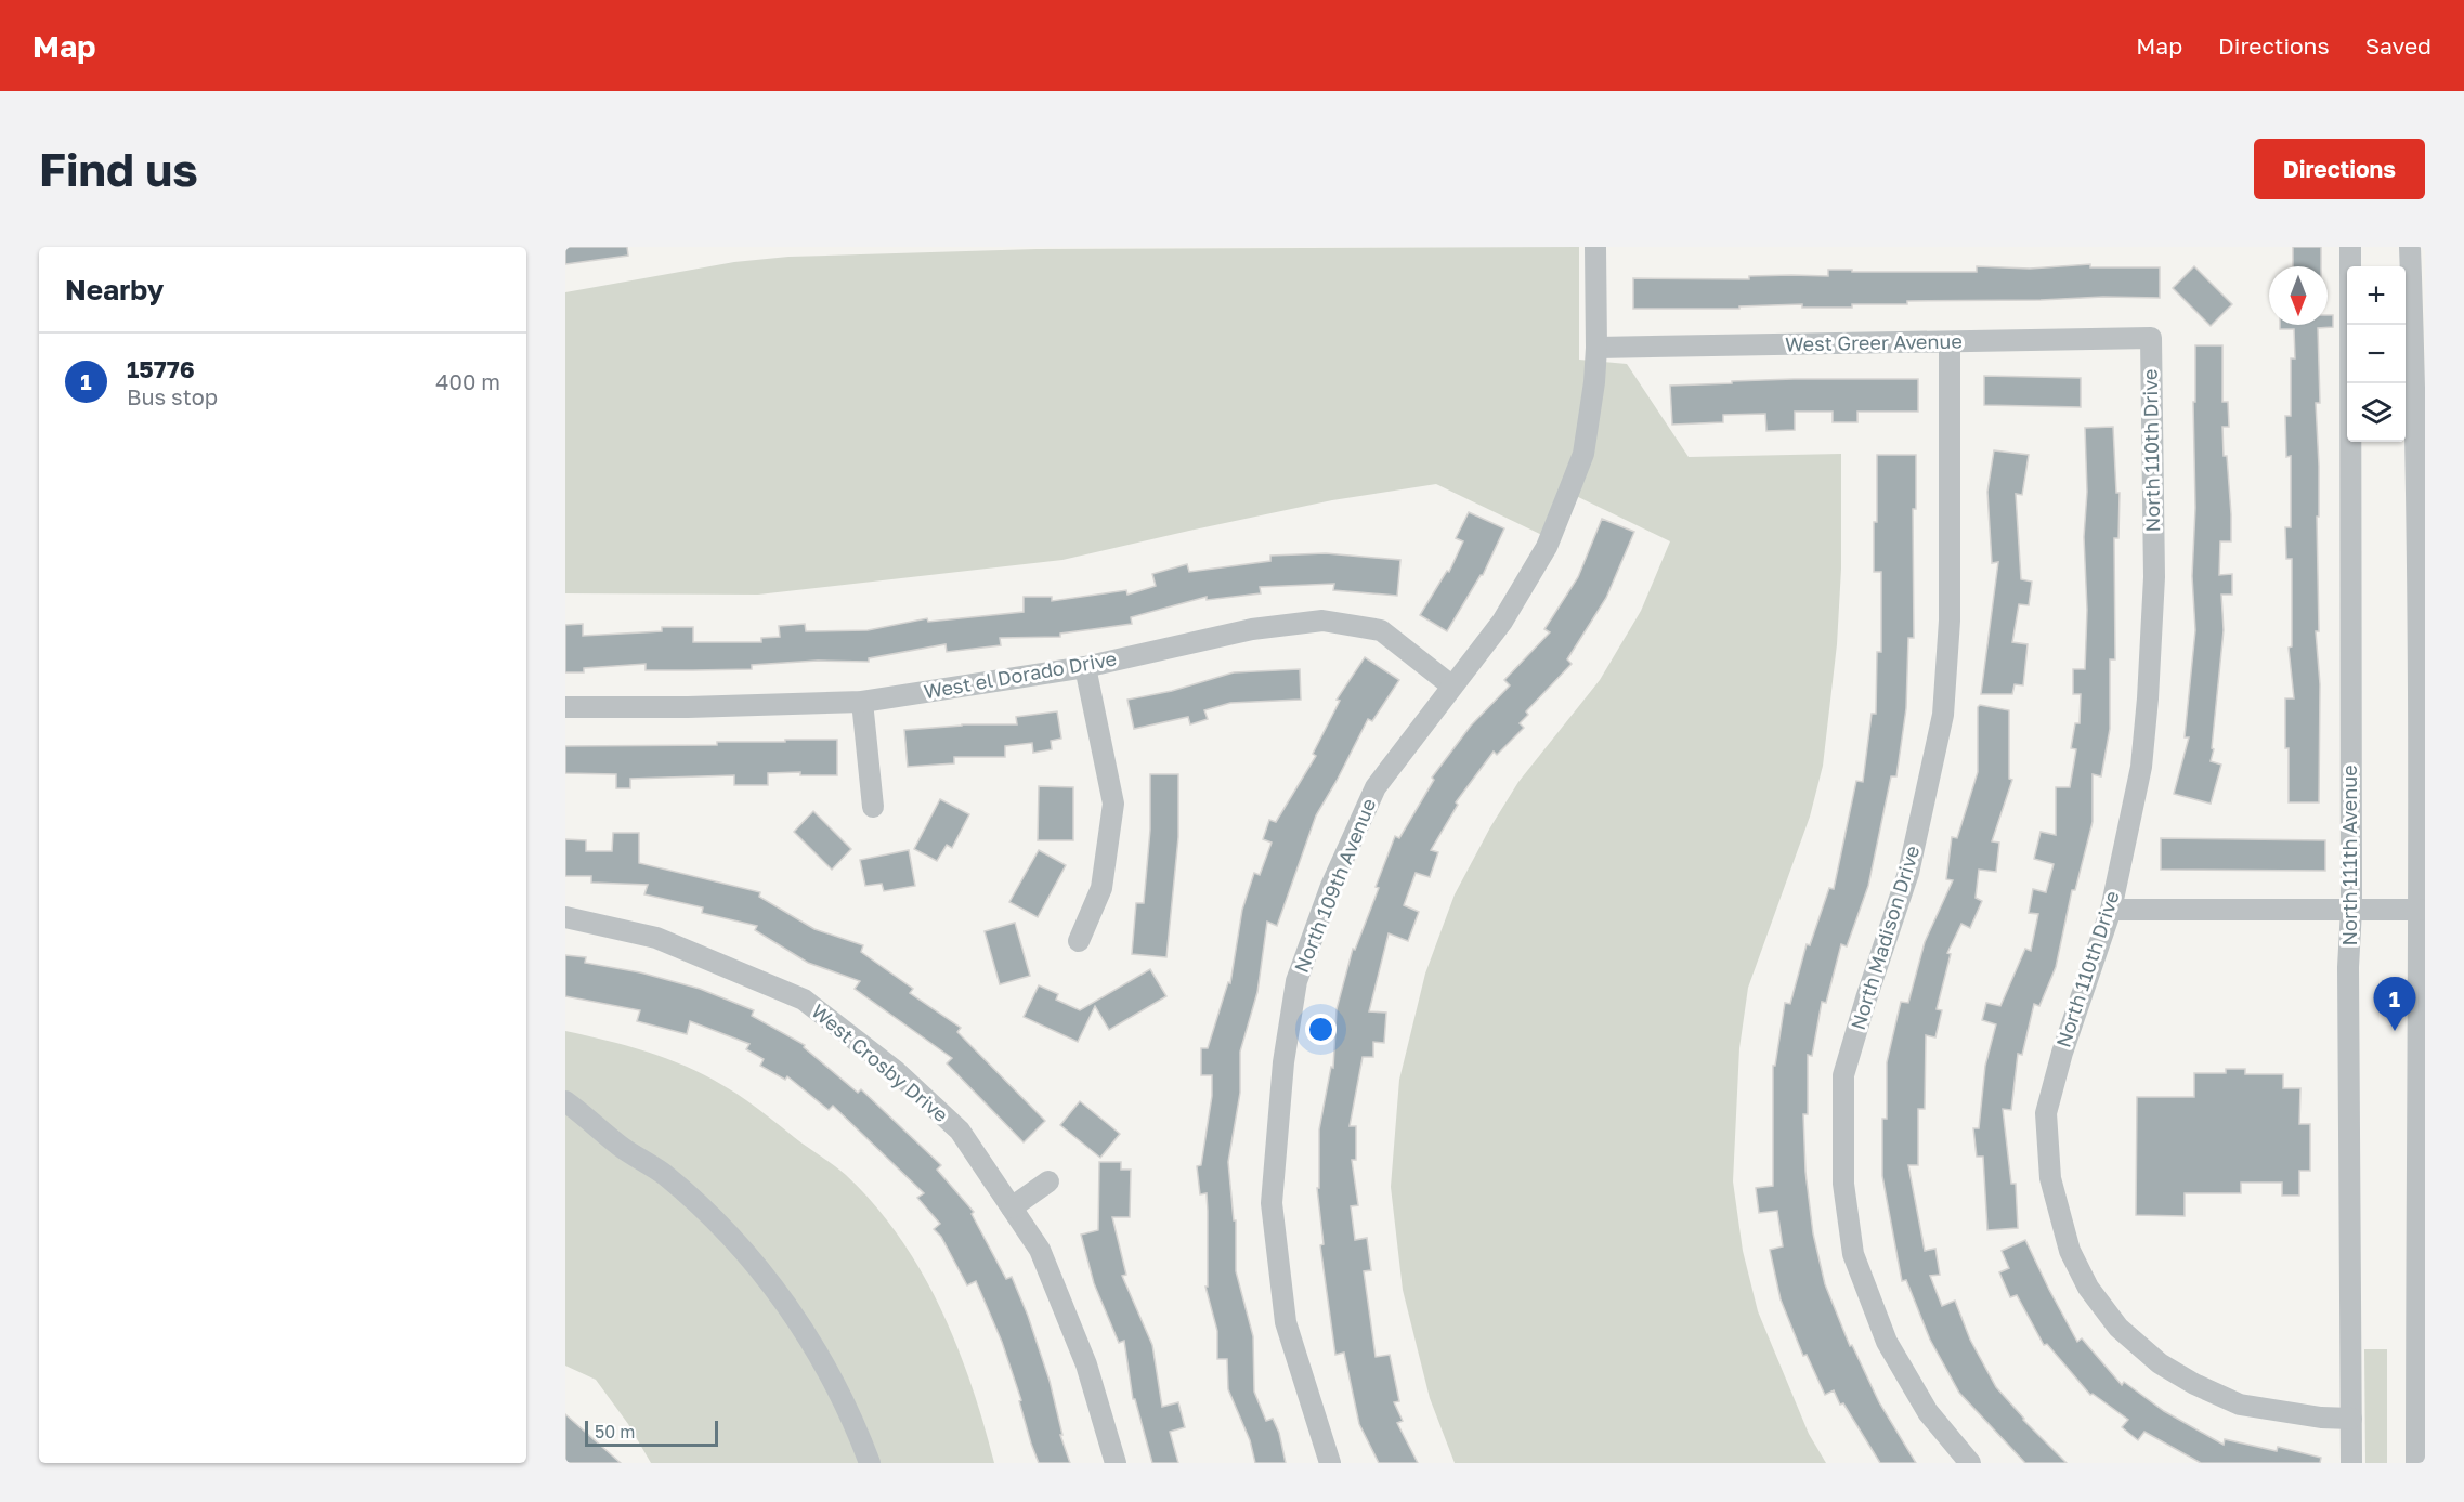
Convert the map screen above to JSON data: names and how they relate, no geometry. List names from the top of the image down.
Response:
{
  "streets": {
    "street": [
      "West Greer Avenue",
      "North 110th Drive",
      "West el Dorado Drive",
      "North 111th Avenue",
      "North 109th Avenue",
      "North Madison Drive",
      "West Crosby Drive"
    ]
  },
  "crossings": [
    ["West Greer Avenue", "North 110th Drive"],
    ["West Greer Avenue", "North 109th Avenue"],
    ["West Greer Avenue", "North Madison Drive"],
    ["North 110th Drive", "North 111th Avenue"],
    ["West el Dorado Drive", "North 109th Avenue"]
  ],
  "scale_bar": "50 m",
  "north": "bottom",
  "page": {
    "header": "Map",
    "nav": ["Map", "Directions", "Saved"],
    "buttons": "Directions",
    "title": "Find us",
    "heading": "Nearby",
    "map_buttons": ["+", "−"],
    "list": [
      {
        "mark": "1",
        "name": "15776",
        "note": "Bus stop",
        "value": "400 m"
      }
    ],
    "pins": "1",
    "scale": "50 m"
  }
}
